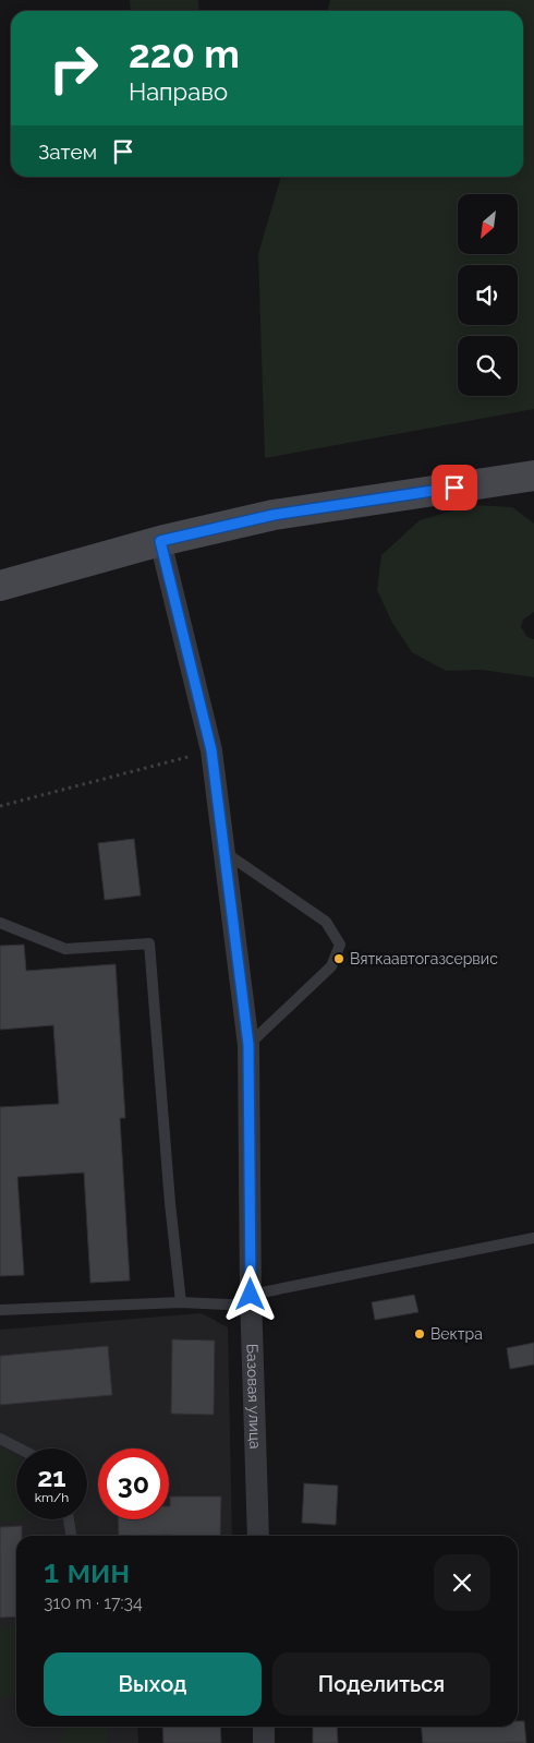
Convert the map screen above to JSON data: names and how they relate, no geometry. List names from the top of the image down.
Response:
{
  "streets": {
    "street": ["Базовая улица"]
  },
  "places": ["Вяткаавтогазсервис", "Вектра"],
  "north": "bottom left",
  "page": {
    "turn": ["220 m", "Направо"],
    "then": "Затем",
    "speed": "21 km/h",
    "limit": "30",
    "heading": ["1 мин", "310 m · 17:34"],
    "buttons": ["Выход", "Поделиться"]
  }
}
